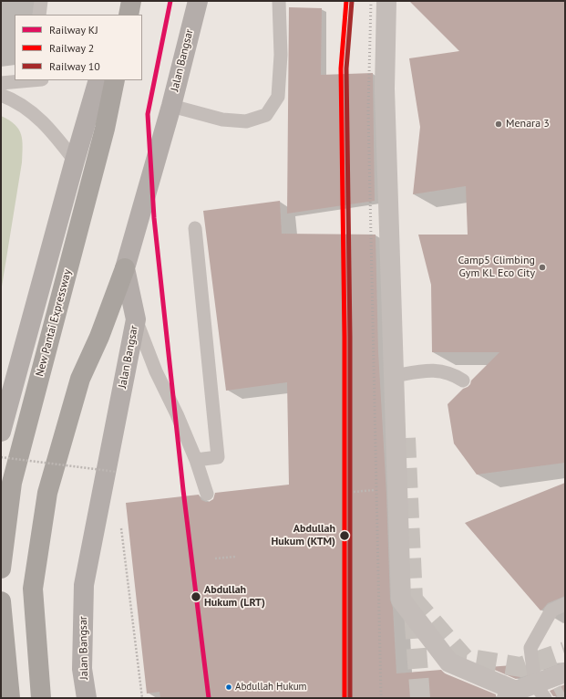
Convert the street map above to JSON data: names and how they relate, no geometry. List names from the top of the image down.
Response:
{
  "streets": {
    "highway": ["New Pantai Expressway"],
    "main road": ["Jalan Bangsar"]
  },
  "places": [
    "Menara 3",
    "Camp5 Climbing Gym KL Eco City",
    "Abdullah Hukum (KTM)",
    "Abdullah Hukum (LRT)",
    "Abdullah Hukum"
  ],
  "lines": ["rail line KJ", "rail line 2", "rail line 10"],
  "legend": ["Railway KJ", "Railway 2", "Railway 10"]
}
